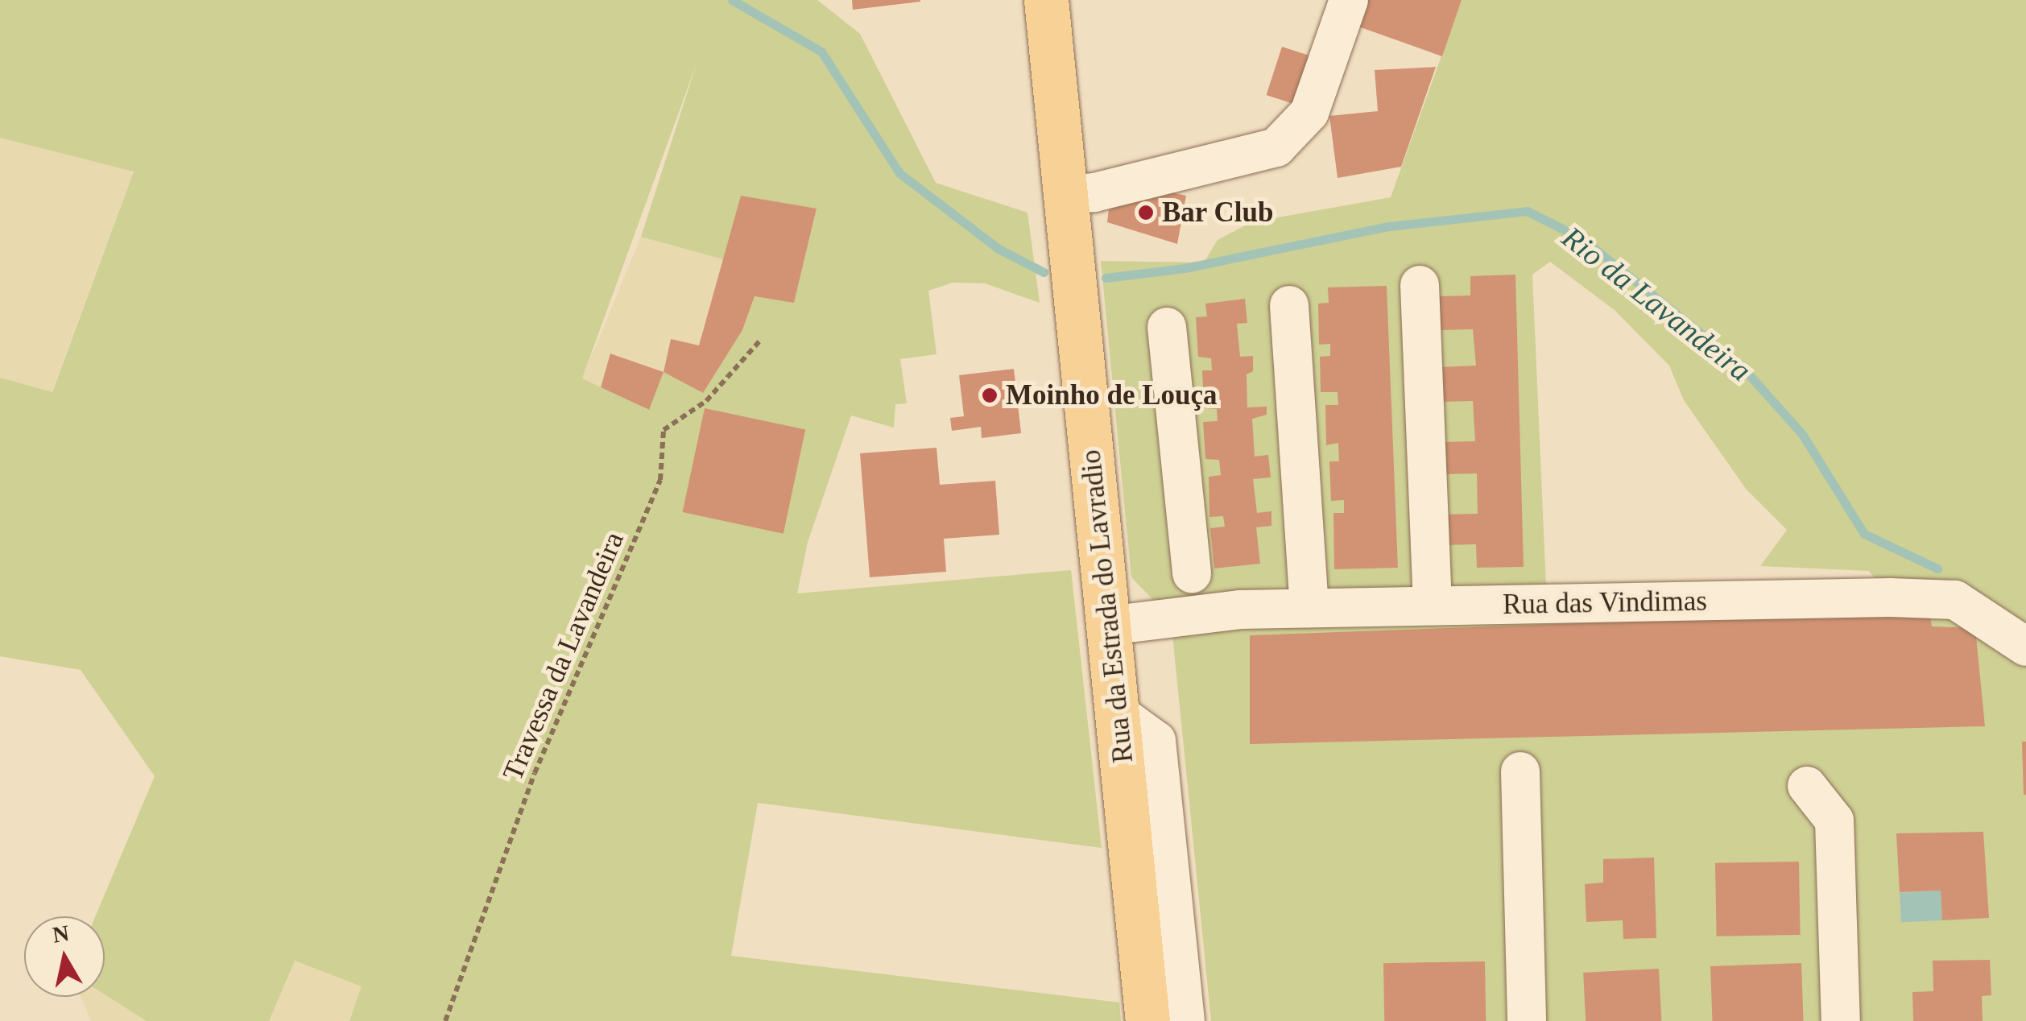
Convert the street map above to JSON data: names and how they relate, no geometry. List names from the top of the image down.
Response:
{
  "streets": {
    "main road": ["Rua da Estrada do Lavradio"],
    "street": ["Rua das Vindimas"],
    "path": ["Travessa da Lavandeira"]
  },
  "crossings": [
    ["Rua das Vindimas", "Rua da Estrada do Lavradio"]
  ],
  "water": ["Rio da Lavandeira"],
  "places": ["Bar Club", "Moinho de Louça"],
  "north": "top"
}
